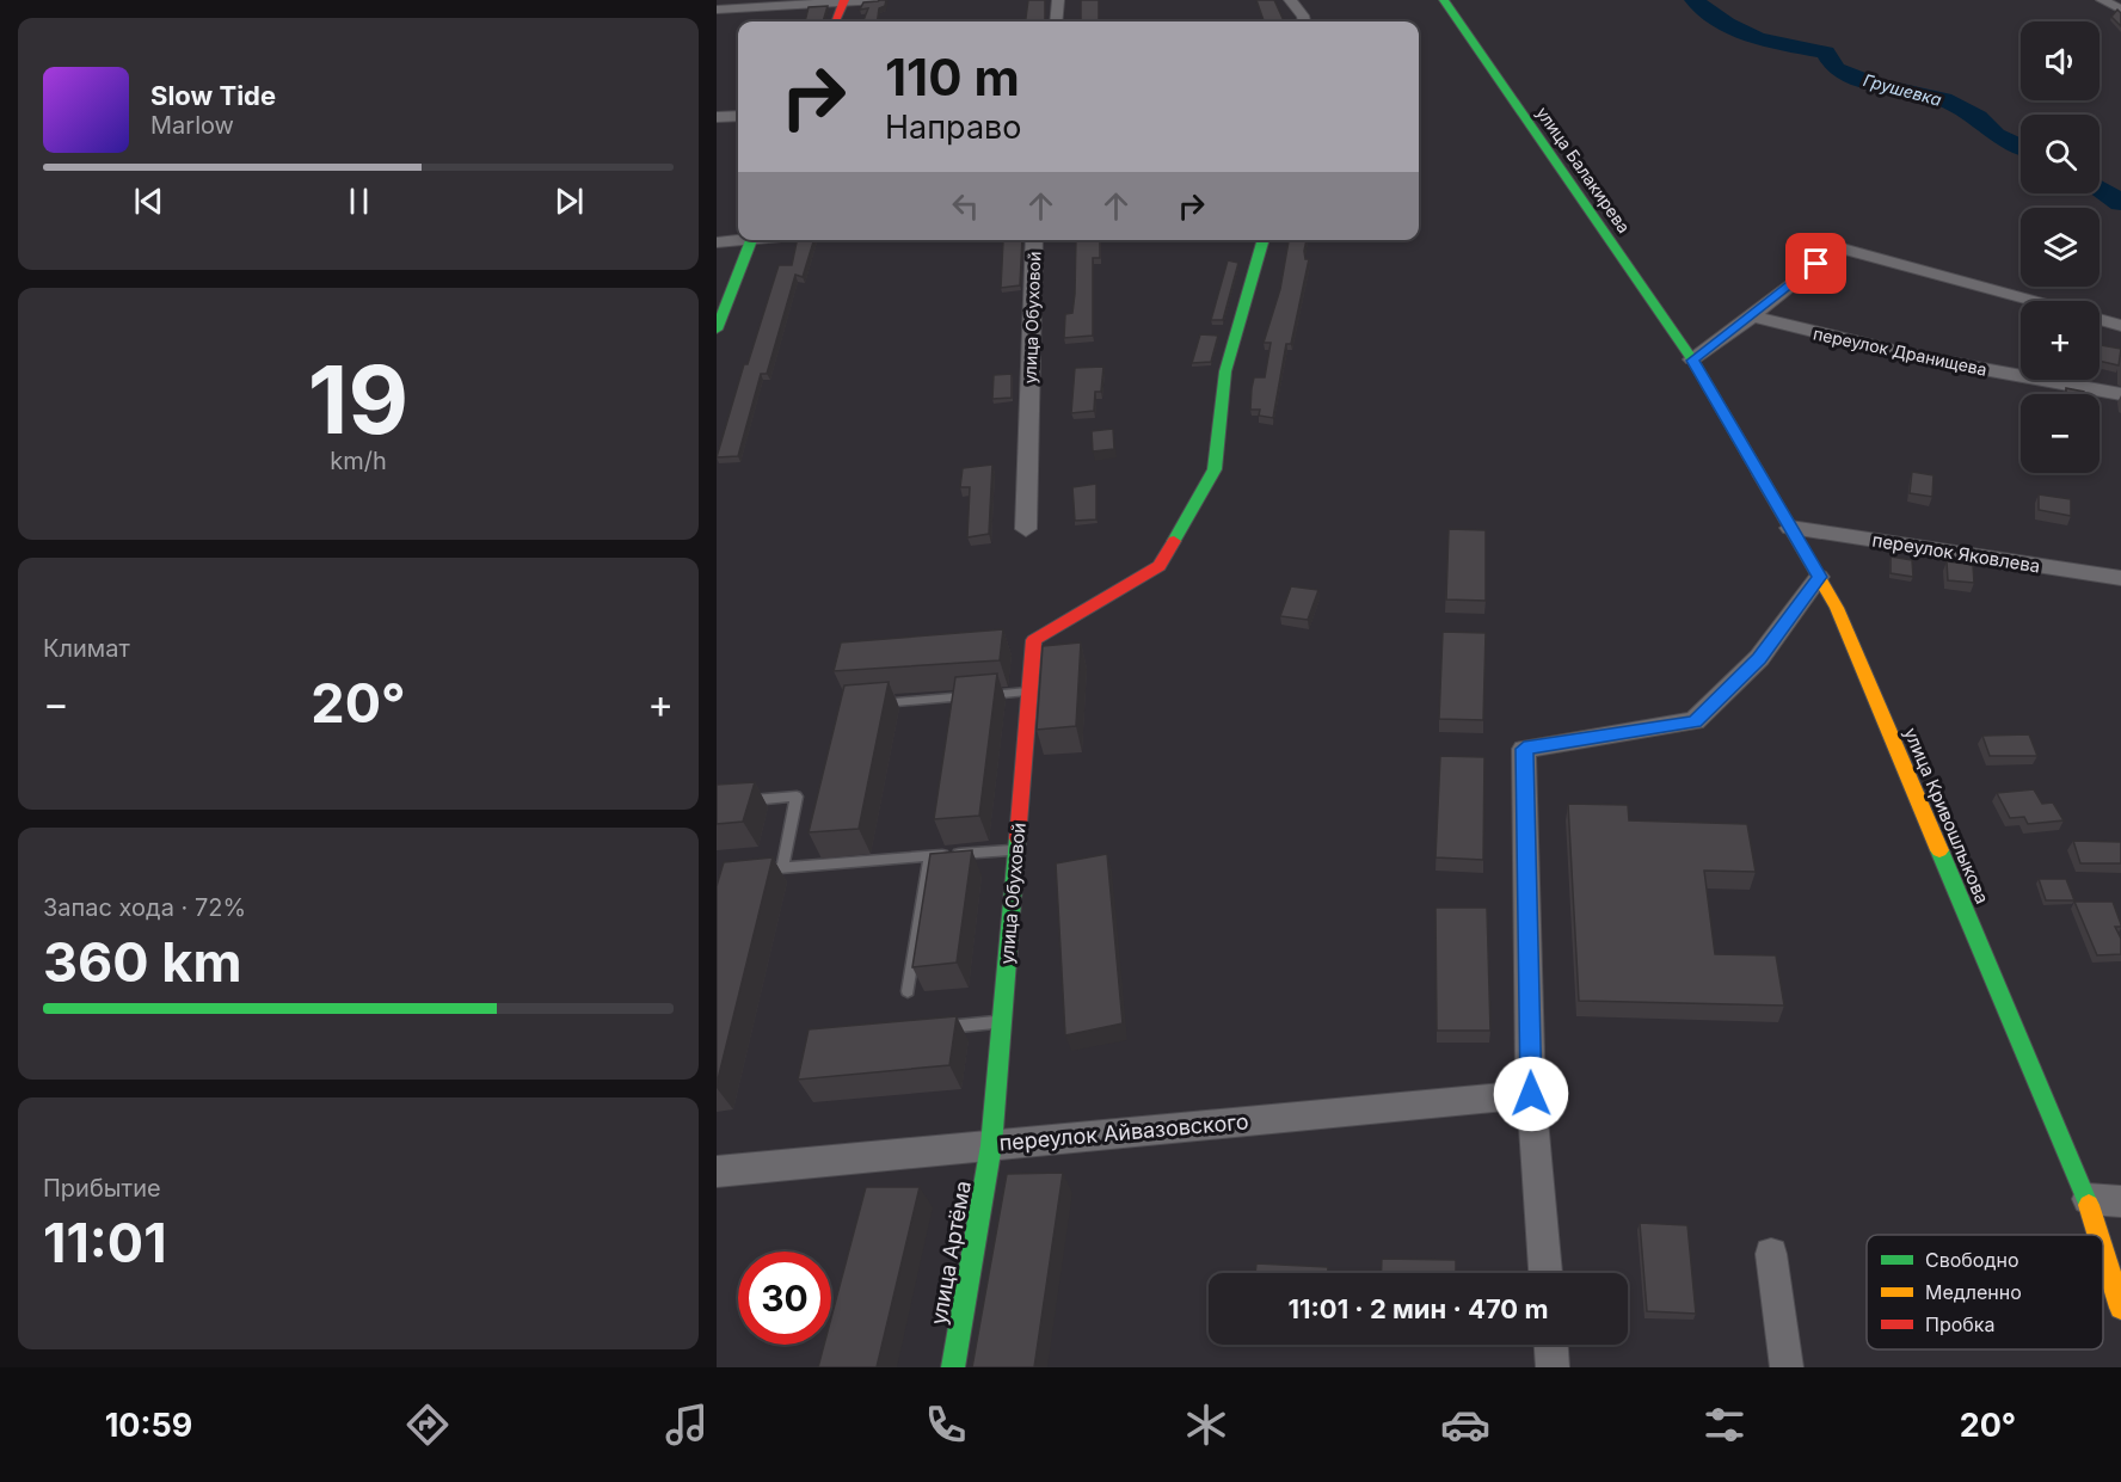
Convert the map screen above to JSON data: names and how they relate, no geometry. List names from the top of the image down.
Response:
{
  "streets": {
    "street": [
      "улица Балакирева",
      "улица Обуховой",
      "переулок Дранищева",
      "переулок Яковлева",
      "улица Кривошлыкова",
      "переулок Айвазовского",
      "улица Артёма"
    ]
  },
  "crossings": [
    ["улица Балакирева", "улица Кривошлыкова"],
    ["улица Обуховой", "переулок Айвазовского"],
    ["улица Обуховой", "улица Артёма"],
    ["переулок Яковлева", "улица Кривошлыкова"],
    ["переулок Айвазовского", "улица Артёма"]
  ],
  "water": ["Грушевка"],
  "legend": ["Свободно", "Медленно", "Пробка"],
  "page": {
    "map_buttons": ["+", "−"],
    "turn": ["110 m", "Направо"],
    "song": ["Slow Tide", "Marlow"],
    "tile": [
      ["19", "km/h"],
      "Климат",
      ["Запас хода · 72%", "360 km"],
      ["Прибытие", "11:01"]
    ],
    "heat": ["−", "20°", "+"],
    "limit": "30",
    "trip": "11:01 · 2 мин · 470 m",
    "tabs": ["10:59", "20°"]
  }
}
